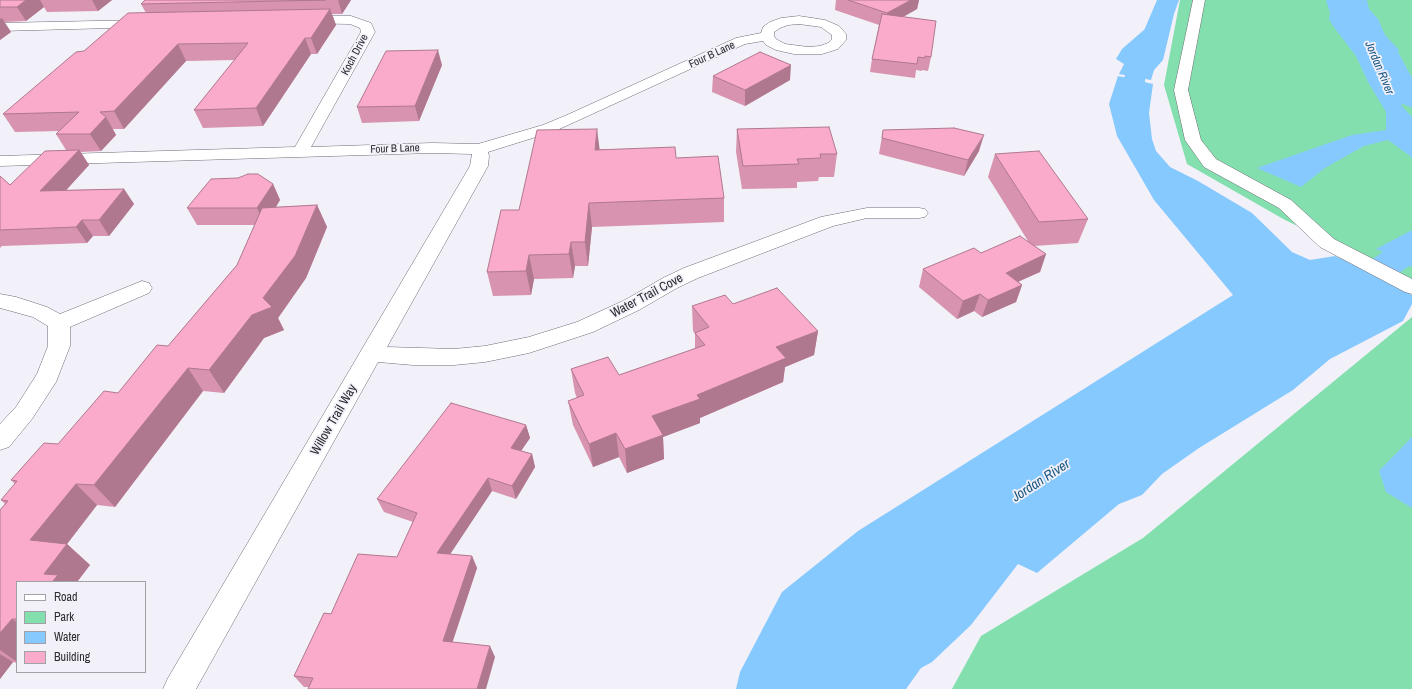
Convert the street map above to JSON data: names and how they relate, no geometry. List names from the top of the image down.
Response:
{
  "streets": {
    "street": [
      "Koch Drive",
      "Four B Lane",
      "Water Trail Cove",
      "Willow Trail Way"
    ]
  },
  "crossings": [
    ["Koch Drive", "Four B Lane"],
    ["Four B Lane", "Willow Trail Way"],
    ["Water Trail Cove", "Willow Trail Way"]
  ],
  "water": ["Jordan River"],
  "legend": [
    "Road",
    "Park",
    "Water",
    "Building"
  ]
}
